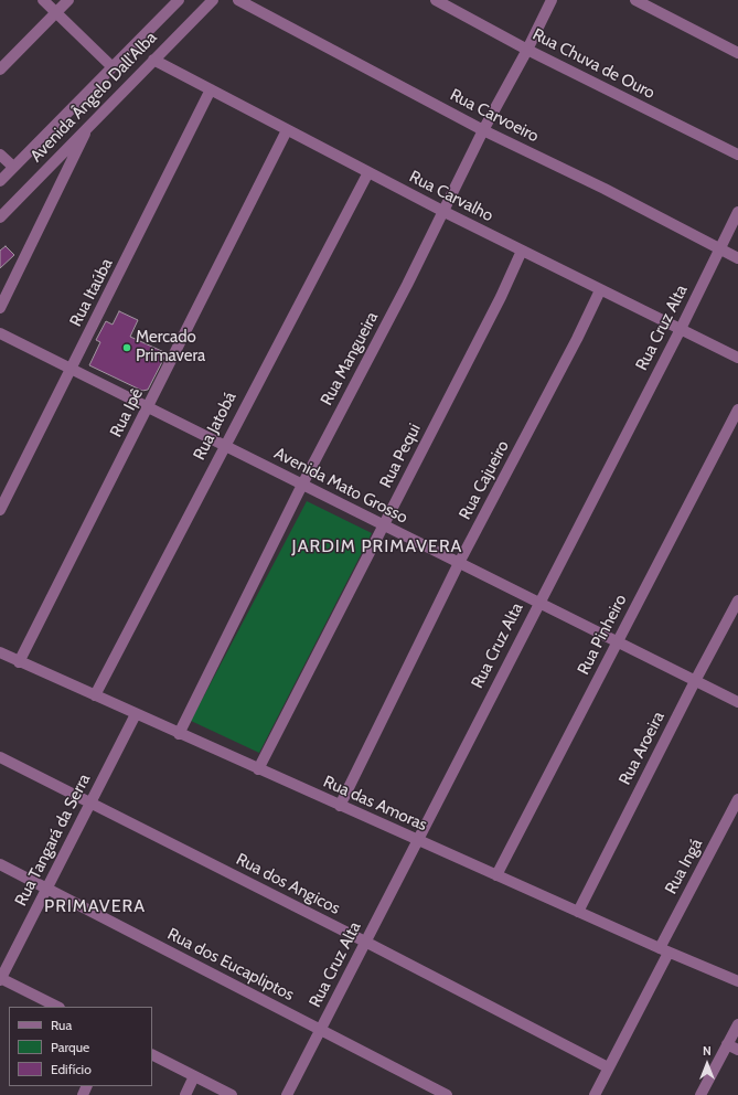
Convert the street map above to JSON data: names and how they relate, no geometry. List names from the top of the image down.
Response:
{
  "streets": {
    "street": [
      "Rua Chuva de Ouro",
      "Avenida Ângelo Dall'Alba",
      "Rua Carvoeiro",
      "Rua Carvalho",
      "Rua Itaúba",
      "Rua Cruz Alta",
      "Rua Mangueira",
      "Rua Ipê",
      "Rua Jatobá",
      "Rua Pequi",
      "Rua Cajueiro",
      "Avenida Mato Grosso",
      "Rua Pinheiro",
      "Rua Aroeira",
      "Rua das Amoras",
      "Rua Tangará da Serra",
      "Rua Ingá",
      "Rua dos Angicos",
      "Rua dos Eucapliptos"
    ]
  },
  "crossings": [
    ["Rua Chuva de Ouro", "Rua Mangueira"],
    ["Avenida Ângelo Dall'Alba", "Rua Carvalho"],
    ["Rua Carvoeiro", "Rua Cruz Alta"],
    ["Rua Carvoeiro", "Rua Mangueira"],
    ["Rua Carvalho", "Rua Itaúba"],
    ["Rua Carvalho", "Rua Cruz Alta"],
    ["Rua Carvalho", "Rua Mangueira"],
    ["Rua Carvalho", "Rua Ipê"],
    ["Rua Carvalho", "Rua Jatobá"],
    ["Rua Carvalho", "Rua Pequi"],
    ["Rua Carvalho", "Rua Cajueiro"],
    ["Rua Itaúba", "Avenida Mato Grosso"],
    ["Rua Cruz Alta", "Avenida Mato Grosso"],
    ["Rua Cruz Alta", "Rua das Amoras"],
    ["Rua Cruz Alta", "Rua dos Angicos"],
    ["Rua Cruz Alta", "Rua dos Eucapliptos"],
    ["Rua Mangueira", "Avenida Mato Grosso"],
    ["Rua Mangueira", "Rua das Amoras"],
    ["Rua Ipê", "Avenida Mato Grosso"],
    ["Rua Ipê", "Rua das Amoras"],
    ["Rua Jatobá", "Avenida Mato Grosso"],
    ["Rua Jatobá", "Rua das Amoras"],
    ["Rua Pequi", "Avenida Mato Grosso"],
    ["Rua Pequi", "Rua das Amoras"],
    ["Rua Cajueiro", "Avenida Mato Grosso"],
    ["Rua Cajueiro", "Rua das Amoras"],
    ["Avenida Mato Grosso", "Rua Pinheiro"],
    ["Avenida Mato Grosso", "Rua Aroeira"],
    ["Rua Pinheiro", "Rua das Amoras"],
    ["Rua Aroeira", "Rua das Amoras"],
    ["Rua das Amoras", "Rua Tangará da Serra"],
    ["Rua das Amoras", "Rua Ingá"],
    ["Rua Tangará da Serra", "Rua dos Angicos"],
    ["Rua Tangará da Serra", "Rua dos Eucapliptos"],
    ["Rua Ingá", "Rua dos Angicos"]
  ],
  "districts": ["JARDIM PRIMAVERA", "PRIMAVERA"],
  "places": ["Mercado Primavera"],
  "legend": ["Rua", "Parque", "Edifício"],
  "north": "top"
}
